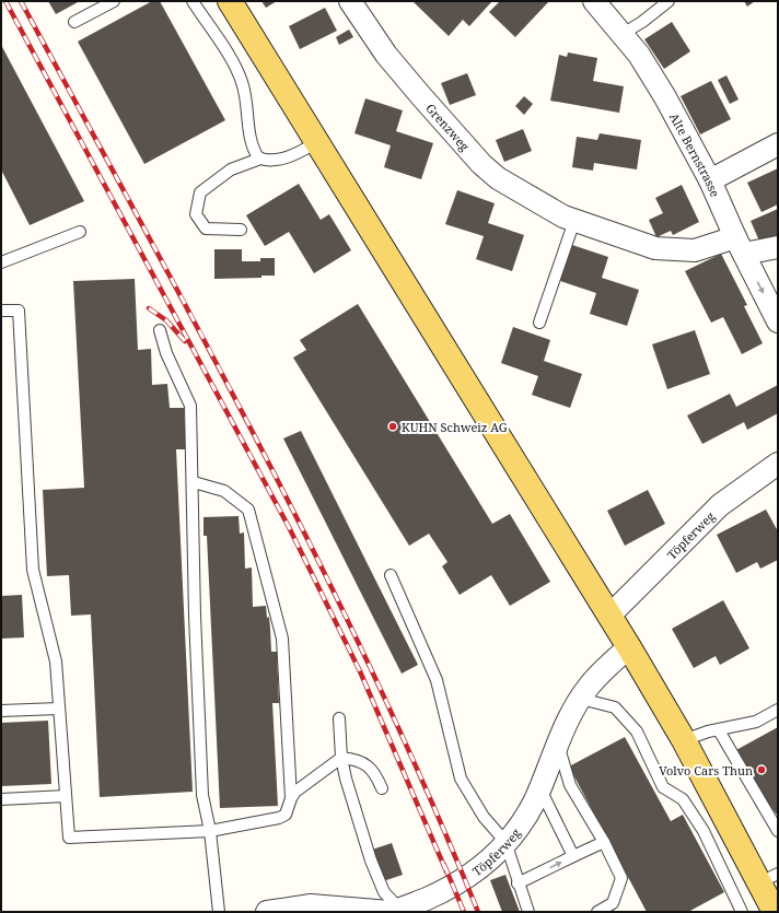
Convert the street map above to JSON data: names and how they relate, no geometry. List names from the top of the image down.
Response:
{
  "streets": {
    "street": ["Grenzweg", "Alte Bernstrasse", "Töpferweg"]
  },
  "crossings": [
    ["Grenzweg", "Alte Bernstrasse"]
  ],
  "places": ["KUHN Schweiz AG", "Volvo Cars Thun"]
}
